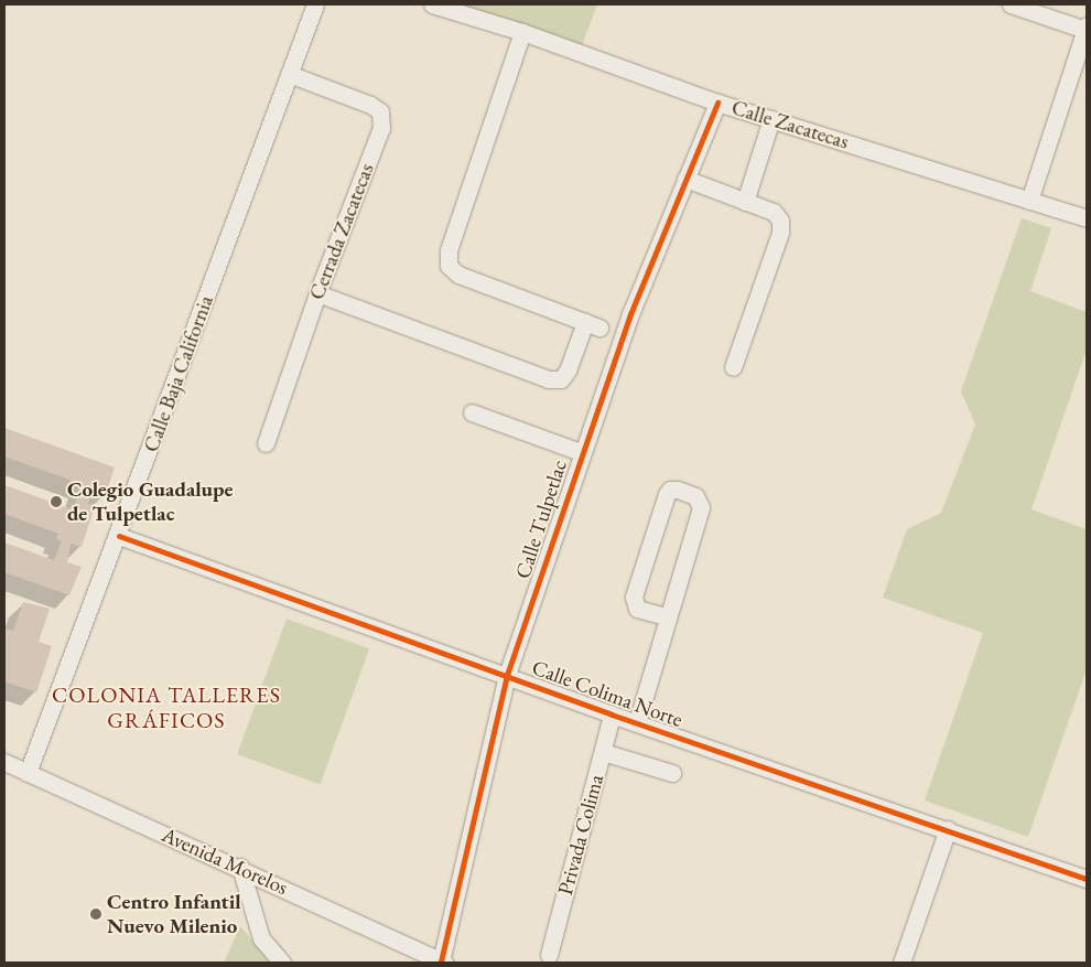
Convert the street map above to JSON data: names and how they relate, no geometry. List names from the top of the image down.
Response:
{
  "streets": {
    "street": [
      "Calle Zacatecas",
      "Cerrada Zacatecas",
      "Calle Baja California",
      "Calle Tulpetlac",
      "Calle Colima Norte",
      "Privada Colima",
      "Avenida Morelos"
    ]
  },
  "crossings": [
    ["Calle Zacatecas", "Calle Tulpetlac"],
    ["Cerrada Zacatecas", "Calle Baja California"],
    ["Calle Baja California", "Calle Colima Norte"],
    ["Calle Baja California", "Avenida Morelos"],
    ["Calle Tulpetlac", "Calle Colima Norte"],
    ["Calle Tulpetlac", "Avenida Morelos"],
    ["Calle Colima Norte", "Privada Colima"]
  ],
  "districts": ["COLONIA TALLERES GRÁFICOS"],
  "places": ["Colegio Guadalupe de Tulpetlac", "Centro Infantil Nuevo Milenio"]
}
